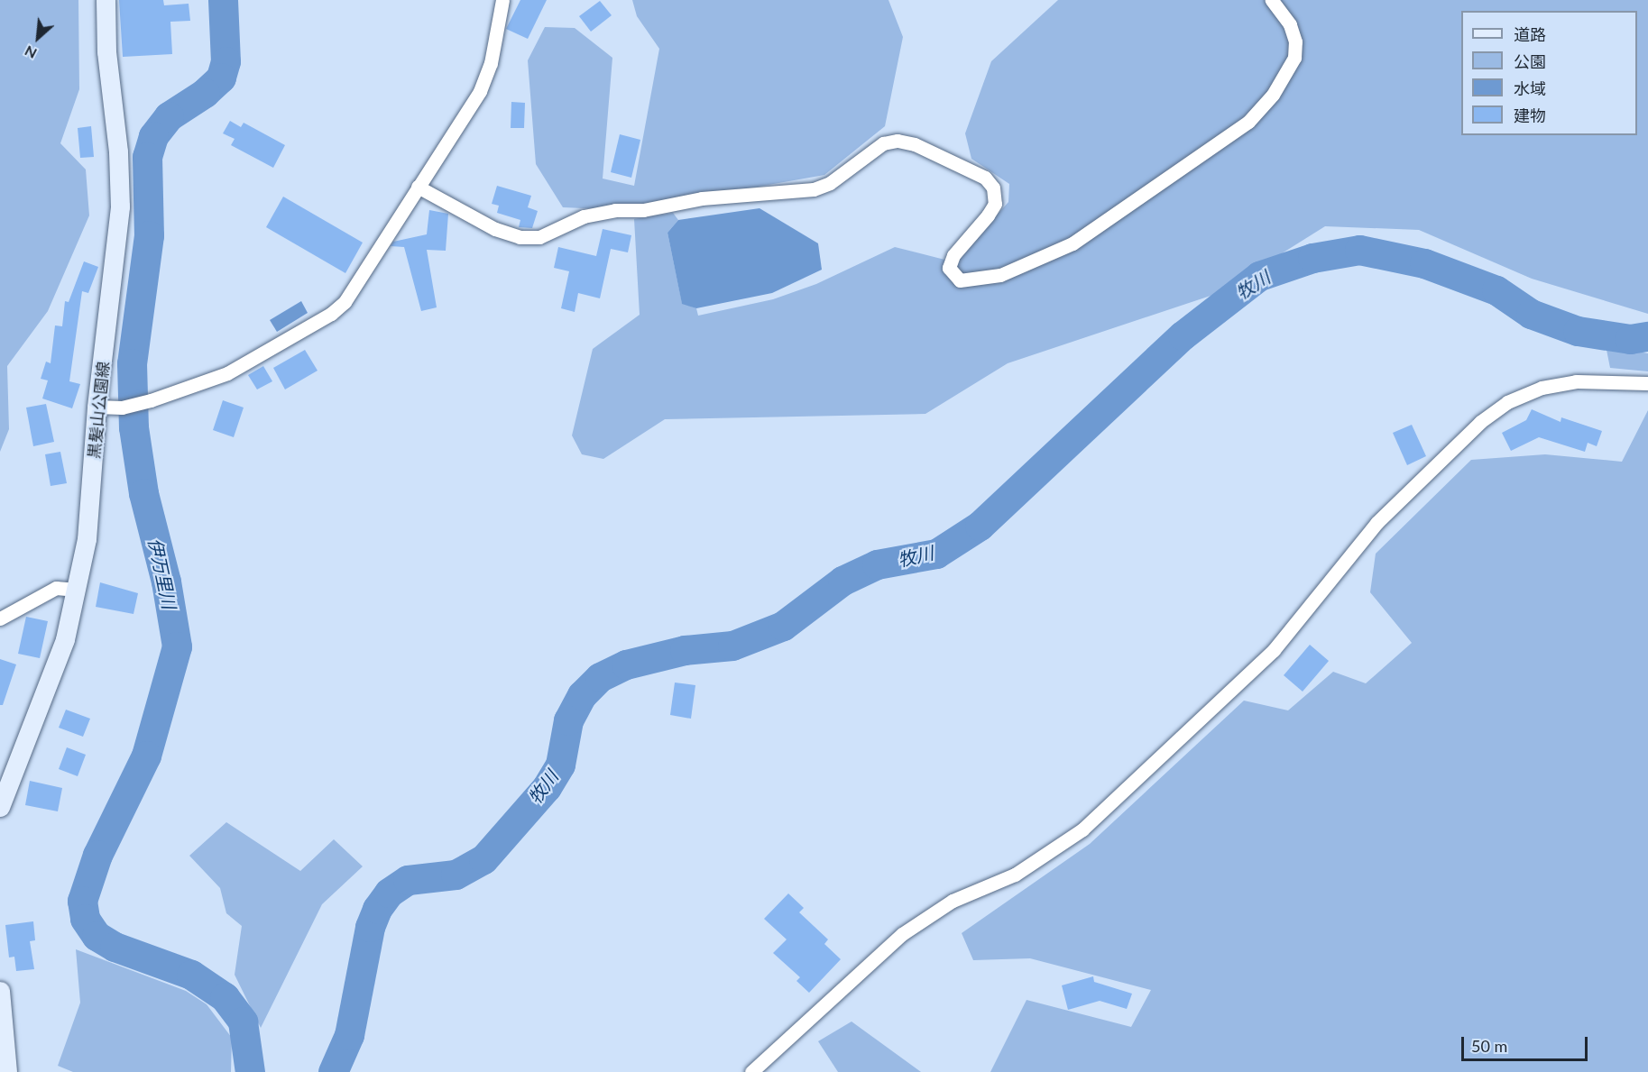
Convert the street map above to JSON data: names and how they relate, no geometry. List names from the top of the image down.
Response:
{
  "streets": {
    "main road": ["黒髪山公園線"]
  },
  "water": ["牧川", "伊万里川"],
  "legend": [
    "道路",
    "公園",
    "水域",
    "建物"
  ],
  "scale_bar": "50 m",
  "north": "bottom left"
}
